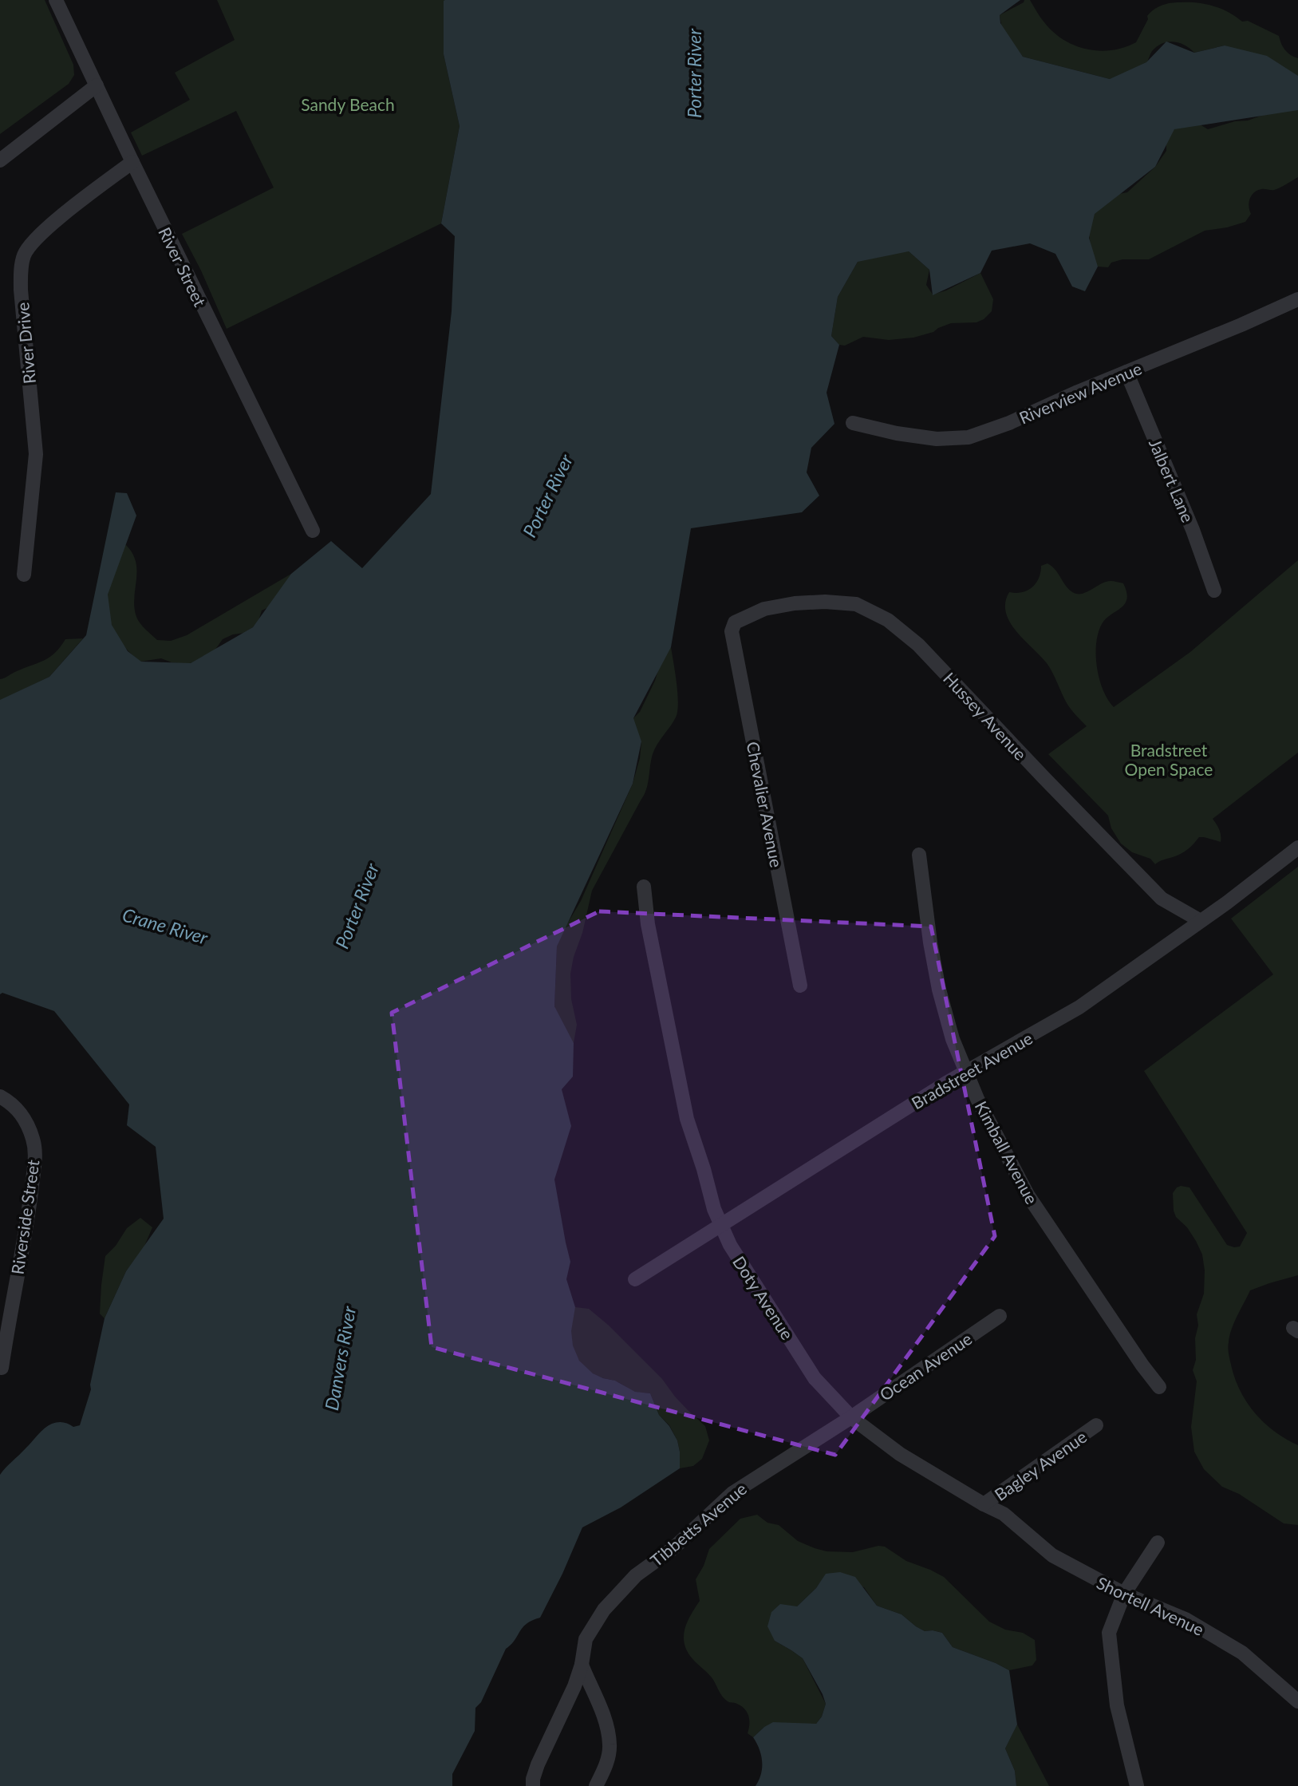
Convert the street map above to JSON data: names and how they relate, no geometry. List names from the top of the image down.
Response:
{
  "streets": {
    "street": [
      "River Street",
      "River Drive",
      "Riverview Avenue",
      "Jalbert Lane",
      "Hussey Avenue",
      "Chevalier Avenue",
      "Bradstreet Avenue",
      "Kimball Avenue",
      "Riverside Street",
      "Doty Avenue",
      "Ocean Avenue",
      "Bagley Avenue",
      "Tibbetts Avenue",
      "Shortell Avenue"
    ]
  },
  "crossings": [
    ["River Street", "River Drive"],
    ["Riverview Avenue", "Jalbert Lane"],
    ["Hussey Avenue", "Chevalier Avenue"],
    ["Hussey Avenue", "Bradstreet Avenue"],
    ["Bradstreet Avenue", "Kimball Avenue"],
    ["Bradstreet Avenue", "Doty Avenue"],
    ["Doty Avenue", "Ocean Avenue"],
    ["Doty Avenue", "Bagley Avenue"],
    ["Doty Avenue", "Tibbetts Avenue"],
    ["Doty Avenue", "Shortell Avenue"],
    ["Ocean Avenue", "Tibbetts Avenue"]
  ],
  "water": ["Porter River", "Crane River", "Danvers River"],
  "parks": ["Sandy Beach", "Bradstreet Open Space"]
}
